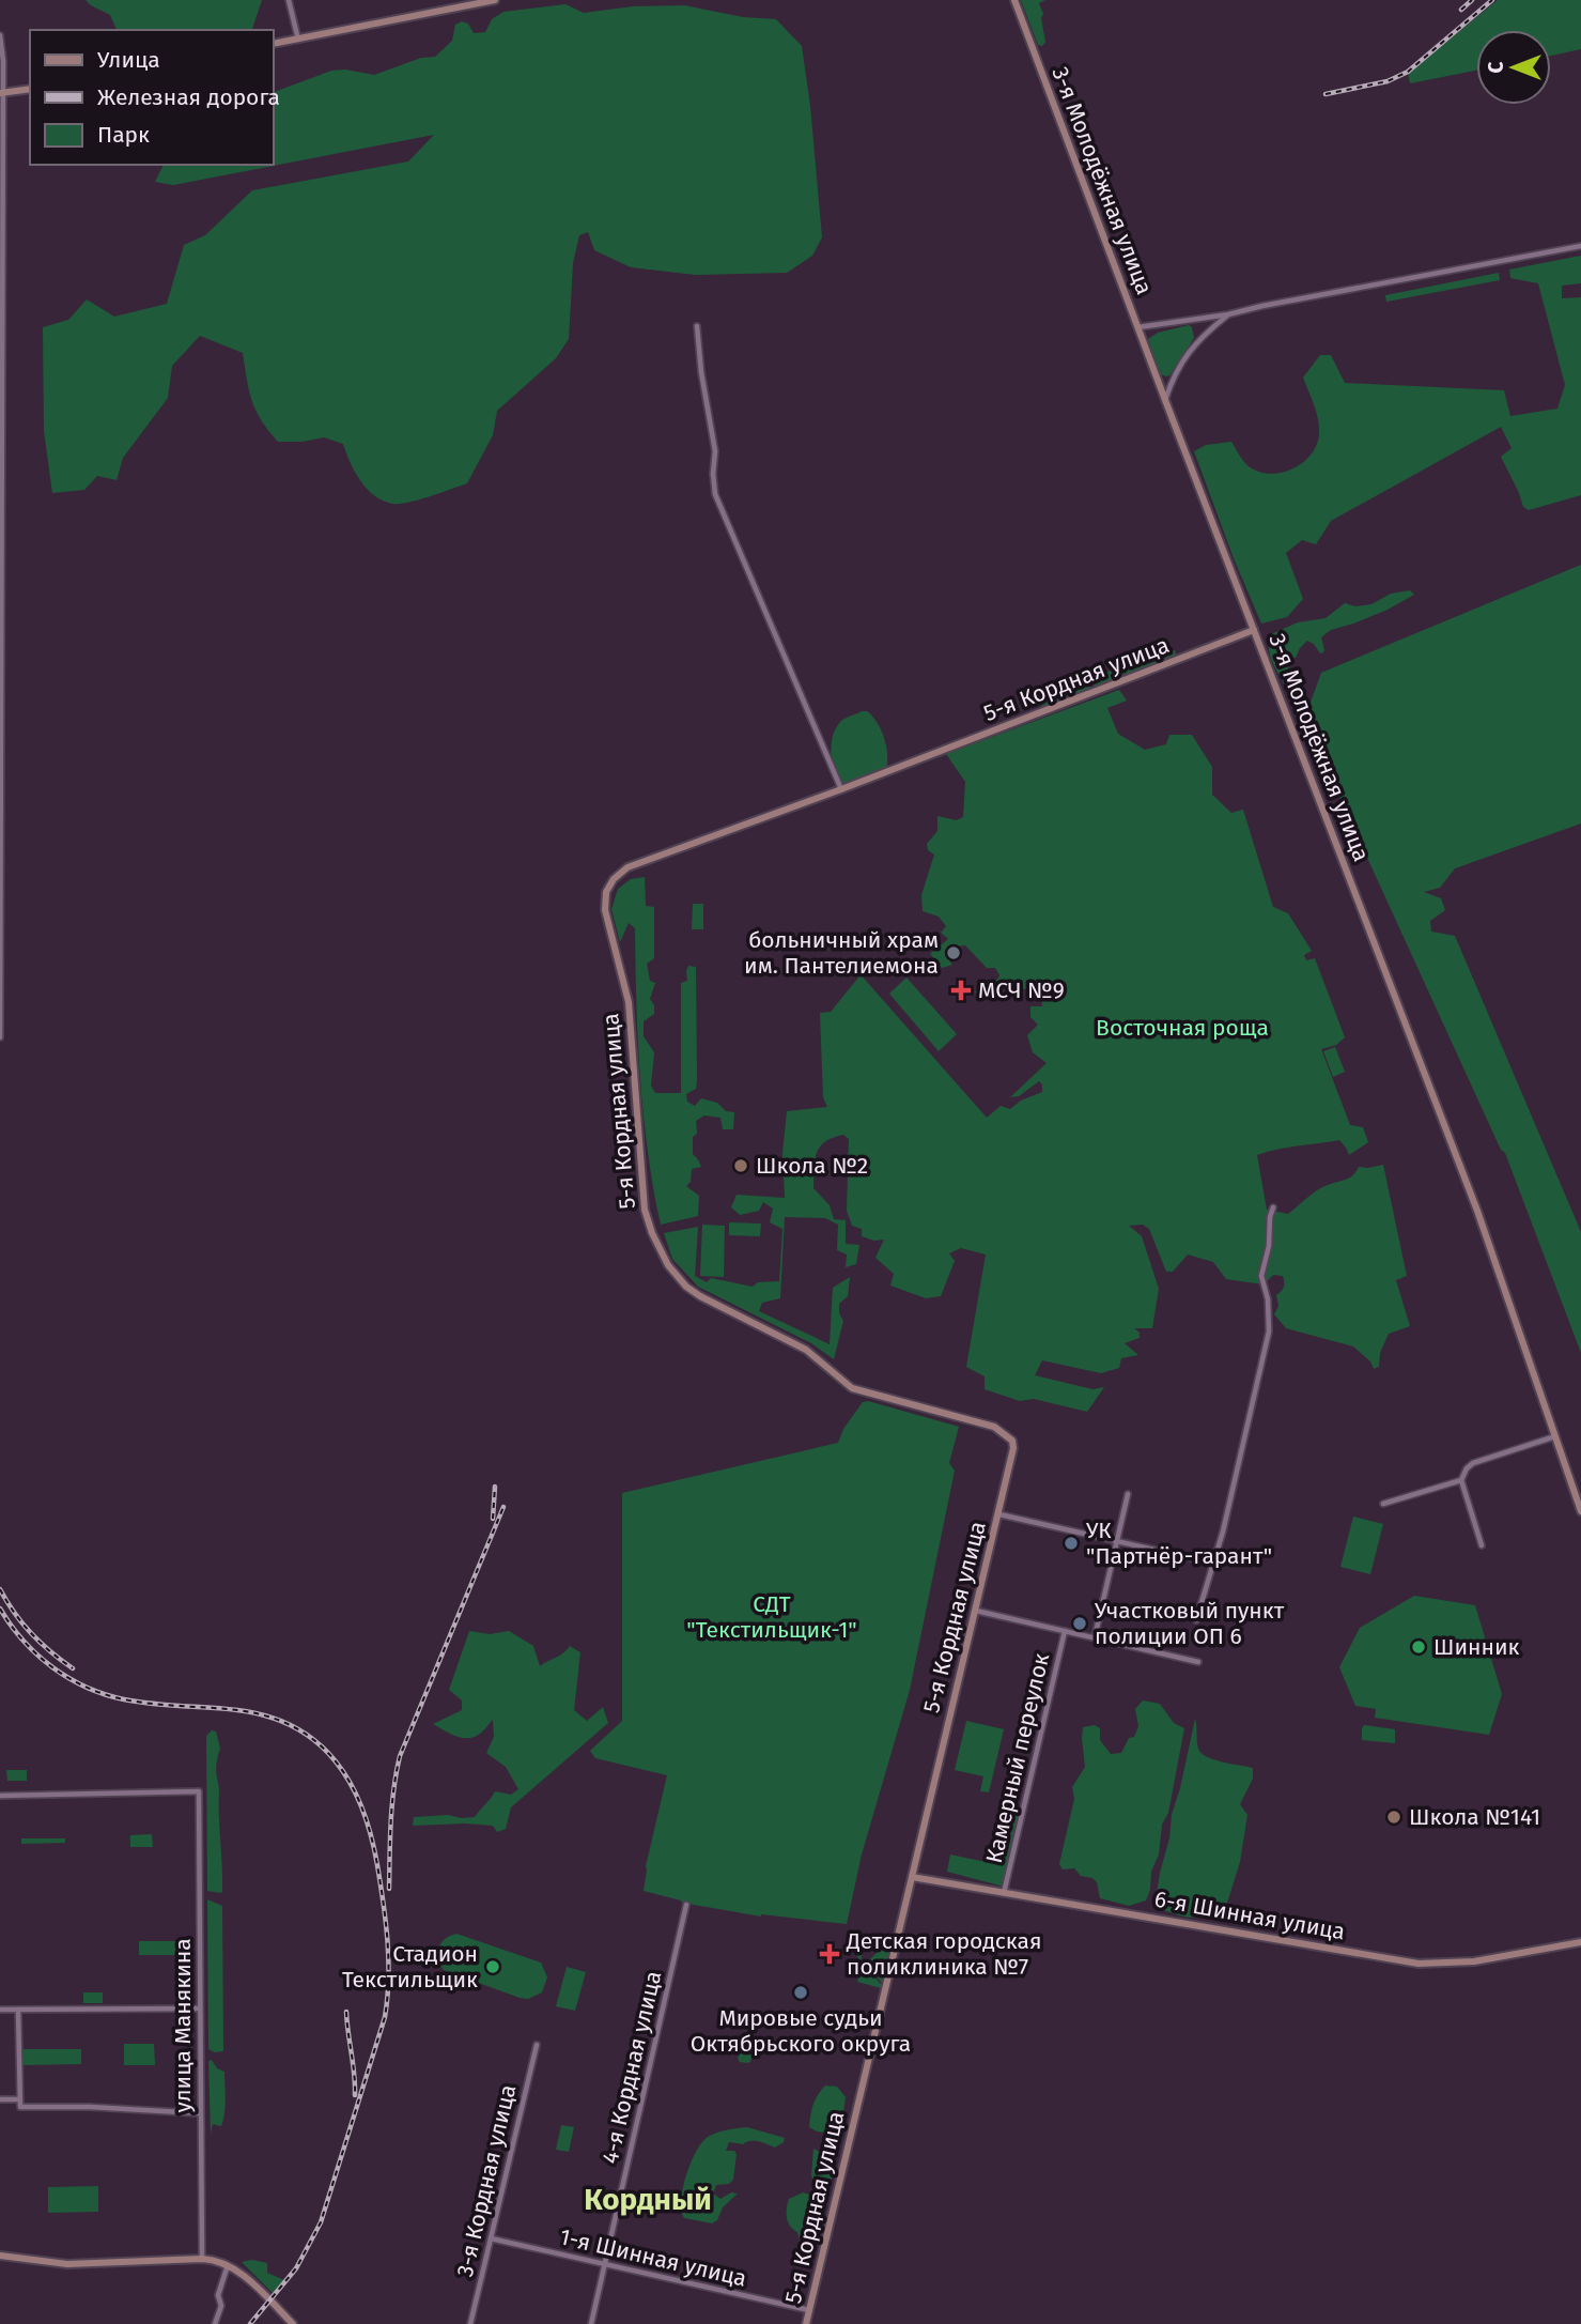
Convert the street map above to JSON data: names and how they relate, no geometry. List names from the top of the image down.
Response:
{
  "streets": {
    "main road": ["3-я Молодёжная улица", "5-я Кордная улица", "6-я Шинная улица"],
    "street": [
      "Камерный переулок",
      "улица Манякина",
      "4-я Кордная улица",
      "3-я Кордная улица",
      "1-я Шинная улица"
    ]
  },
  "crossings": [
    ["3-я Молодёжная улица", "5-я Кордная улица"],
    ["5-я Кордная улица", "Камерный переулок"],
    ["5-я Кордная улица", "6-я Шинная улица"],
    ["5-я Кордная улица", "1-я Шинная улица"],
    ["Камерный переулок", "6-я Шинная улица"],
    ["4-я Кордная улица", "1-я Шинная улица"],
    ["3-я Кордная улица", "1-я Шинная улица"]
  ],
  "districts": ["Кордный"],
  "parks": ["Восточная роща", "СДТ \"Текстильщик-1\""],
  "places": {
    "other": [
      "больничный храм им. Пантелиемона",
      "Школа №2",
      "УК \"Партнёр-гарант\"",
      "Участковый пункт полиции ОП 6",
      "Шинник",
      "Школа №141",
      "Стадион Текстильщик",
      "Мировые судьи Октябрьского округа"
    ],
    "health": ["МСЧ №9", "Детская городская поликлиника №7"]
  },
  "legend": ["Улица", "Железная дорога", "Парк"],
  "north": "left"
}
